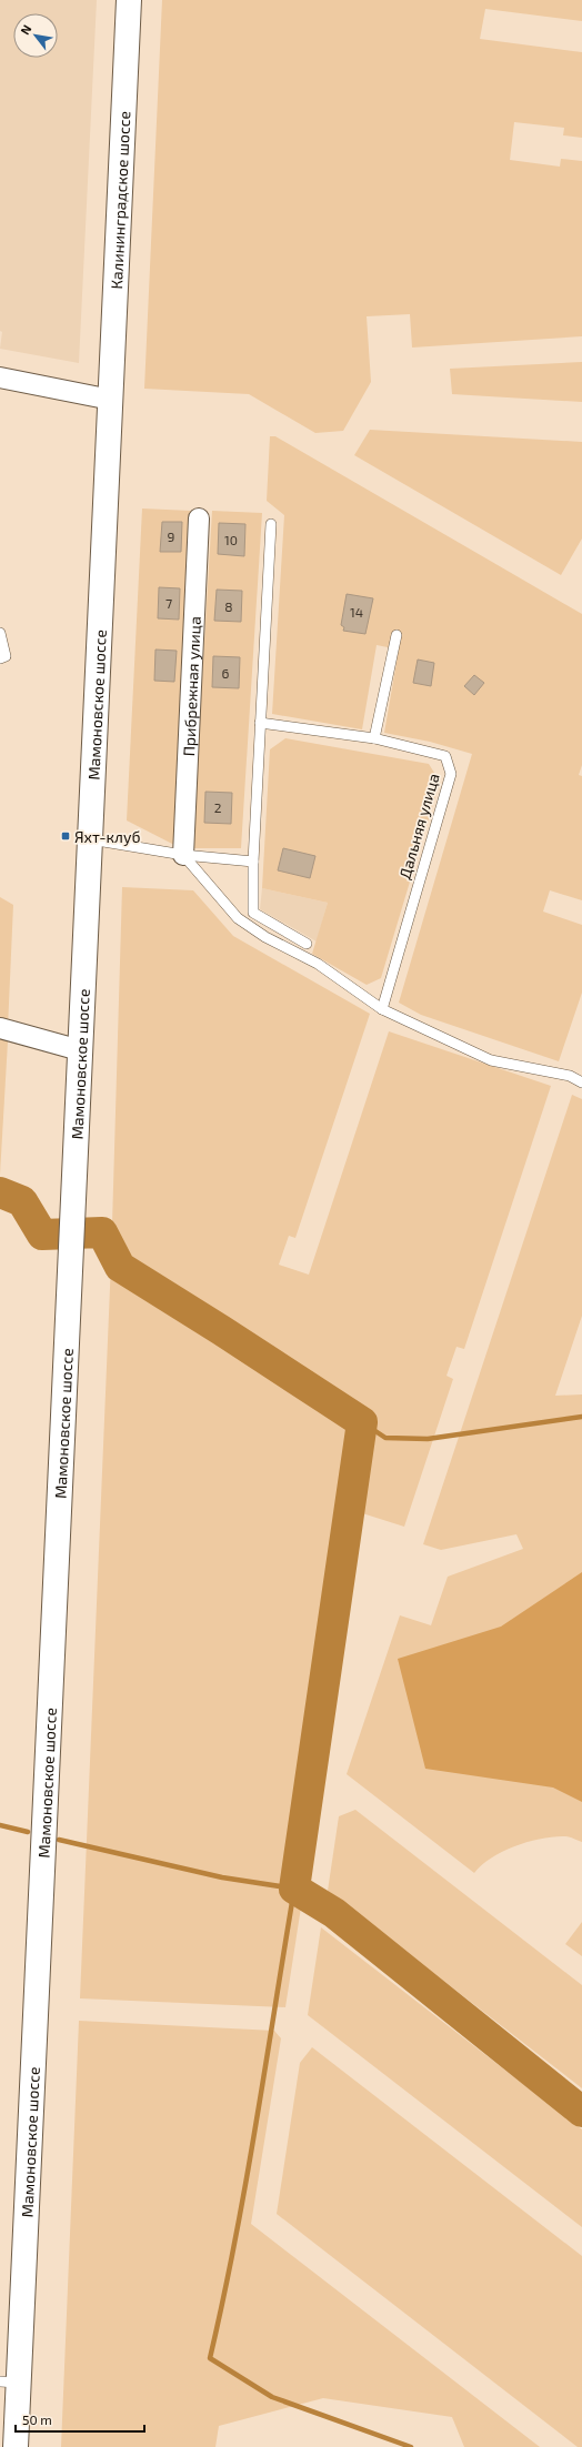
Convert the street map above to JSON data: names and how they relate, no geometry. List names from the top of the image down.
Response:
{
  "streets": {
    "main road": ["Калининградское шоссе", "Мамоновское шоссе"],
    "street": ["Прибрежная улица"],
    "lane": ["Дальняя улица"]
  },
  "crossings": [
    ["Калининградское шоссе", "Мамоновское шоссе"]
  ],
  "places": {
    "transit": ["Яхт-клуб"]
  },
  "house_numbers": [
    "9",
    "10",
    "7",
    "8",
    "14",
    "6",
    "2"
  ],
  "scale_bar": "50 m",
  "north": "top left"
}
